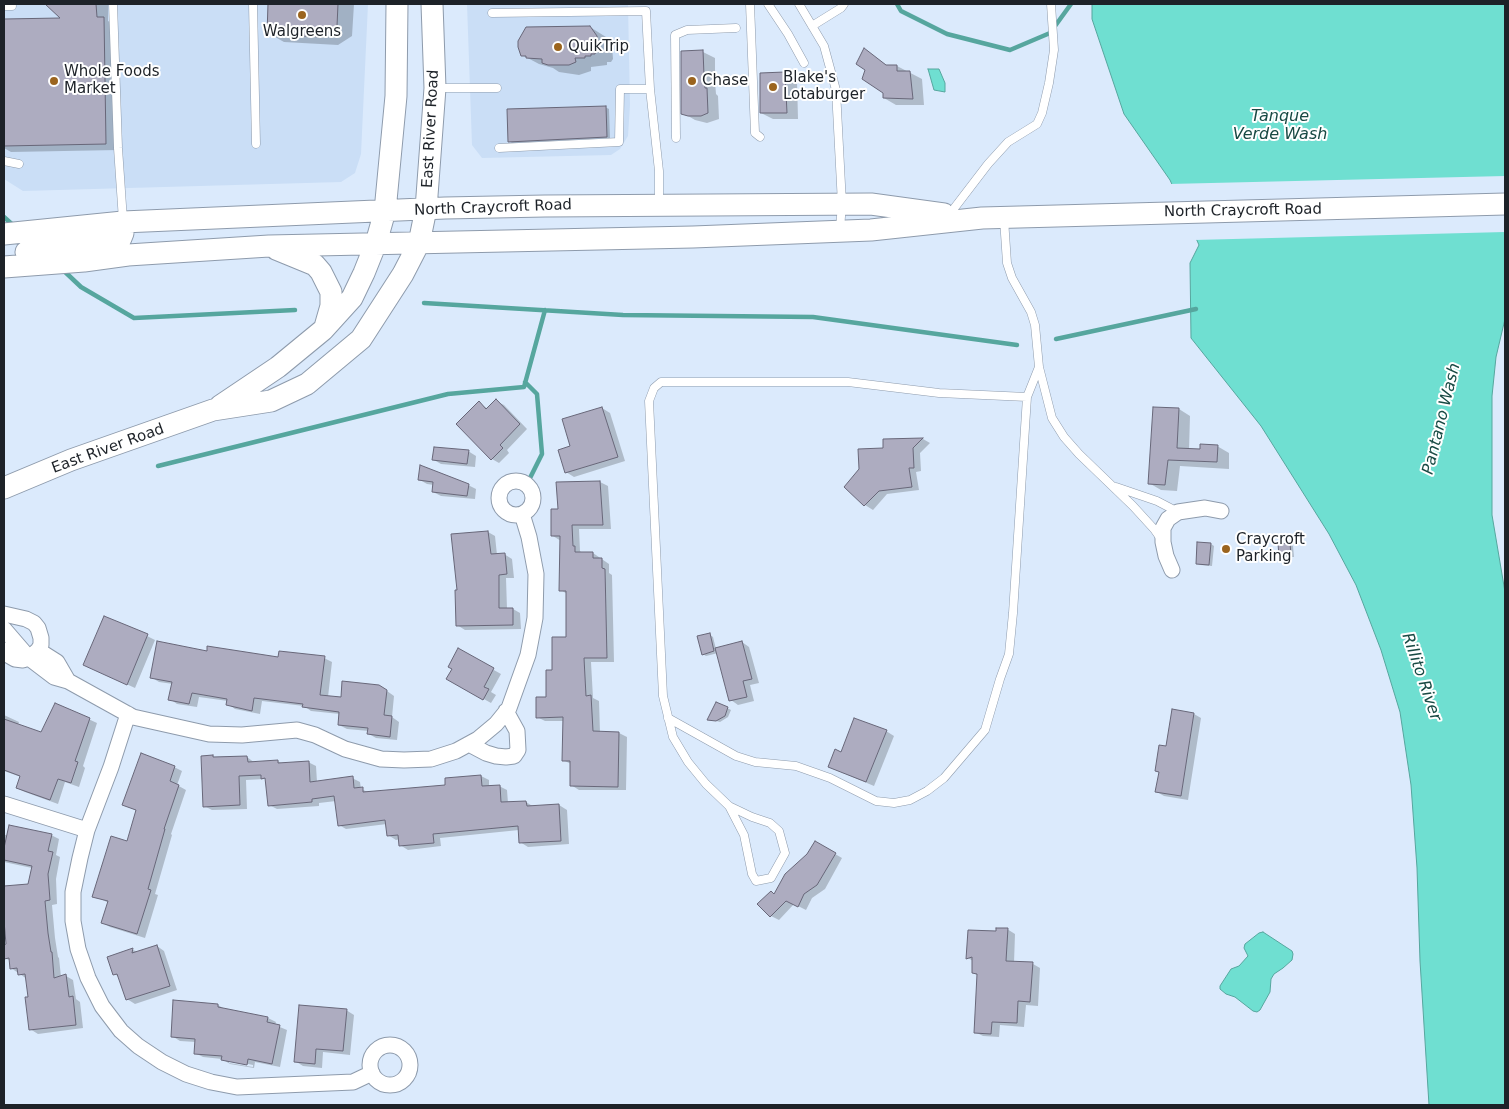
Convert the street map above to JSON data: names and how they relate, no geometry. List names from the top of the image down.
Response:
{
  "streets": {
    "main road": ["East River Road", "North Craycroft Road"]
  },
  "crossings": [
    ["East River Road", "North Craycroft Road"]
  ],
  "water": ["Tanque Verde Wash", "Pantano Wash", "Rillito River"],
  "places": [
    "Walgreens",
    "QuikTrip",
    "Whole Foods Market",
    "Chase",
    "Blake's Lotaburger",
    "Craycroft Parking"
  ]
}
